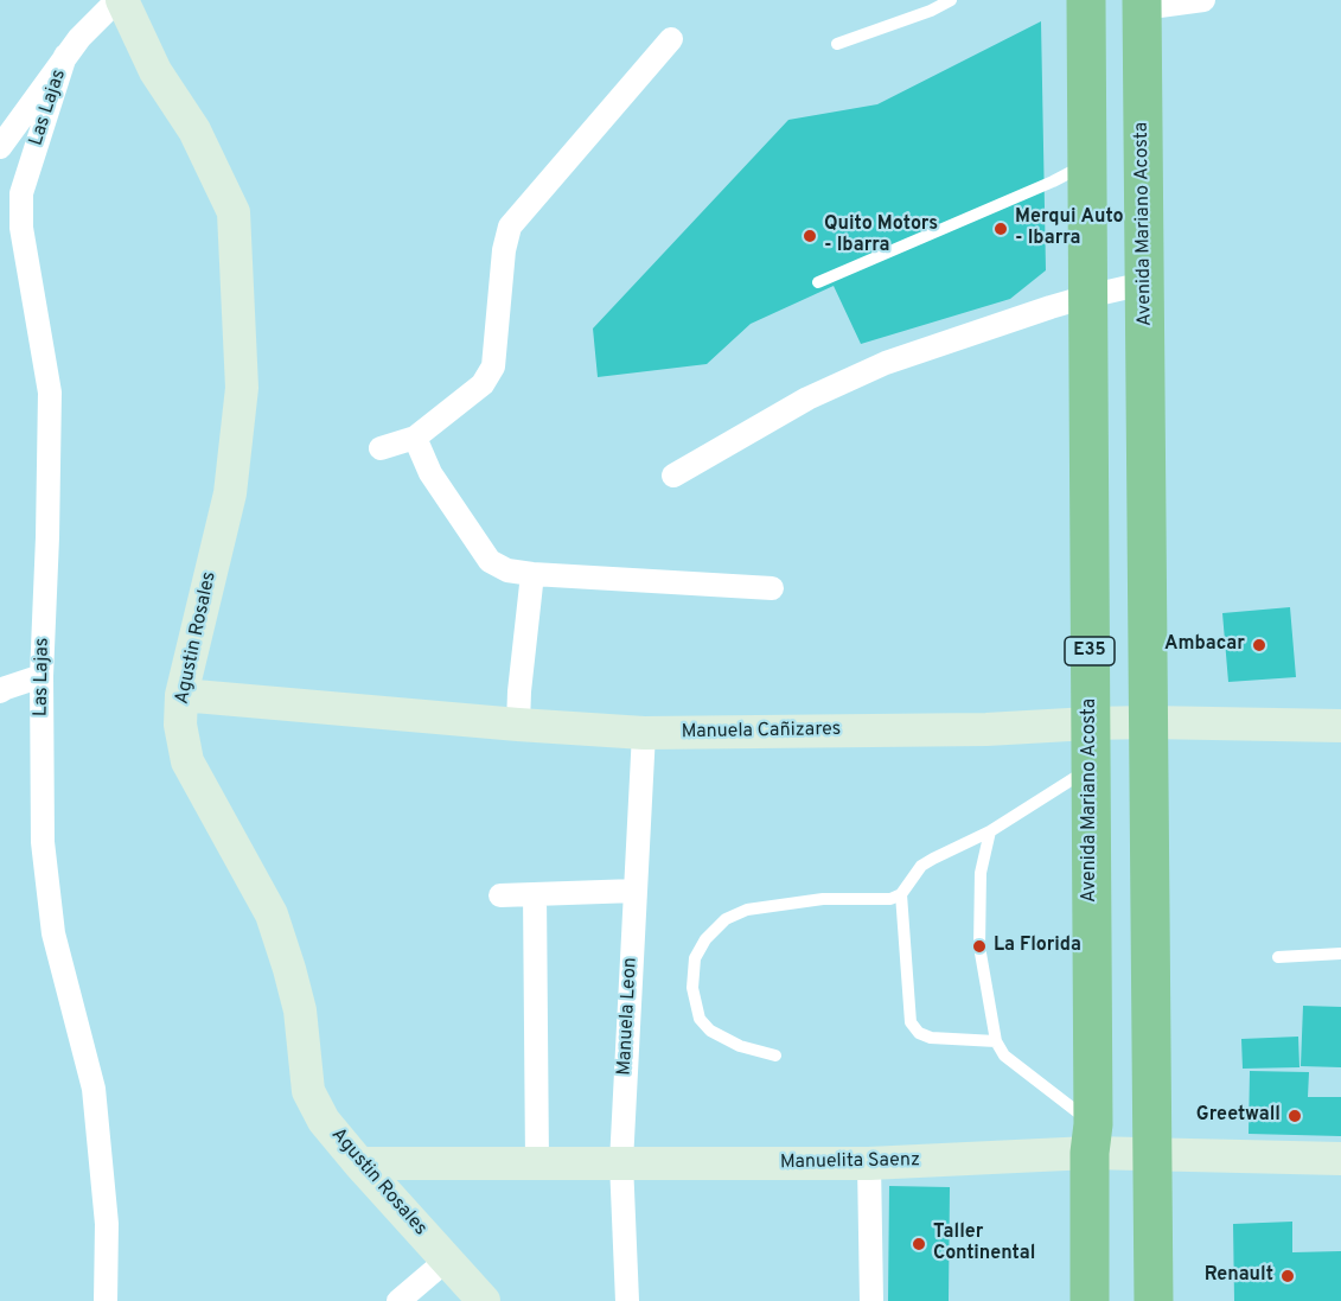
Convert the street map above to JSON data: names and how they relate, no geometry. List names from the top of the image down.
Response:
{
  "streets": {
    "highway": ["Avenida Mariano Acosta", "E35"],
    "street": [
      "Las Lajas",
      "Agustin Rosales",
      "Manuela Cañizares",
      "Manuela Leon",
      "Manuelita Saenz"
    ]
  },
  "crossings": [
    ["Avenida Mariano Acosta", "Manuela Cañizares"],
    ["Avenida Mariano Acosta", "Manuelita Saenz"],
    ["Agustin Rosales", "Manuela Cañizares"],
    ["Agustin Rosales", "Manuelita Saenz"],
    ["Manuela Cañizares", "Manuela Leon"],
    ["Manuela Leon", "Manuelita Saenz"]
  ],
  "places": [
    "Merqui Auto - Ibarra",
    "Quito Motors - Ibarra",
    "Ambacar",
    "La Florida",
    "Greetwall",
    "Taller Continental",
    "Renault"
  ]
}
